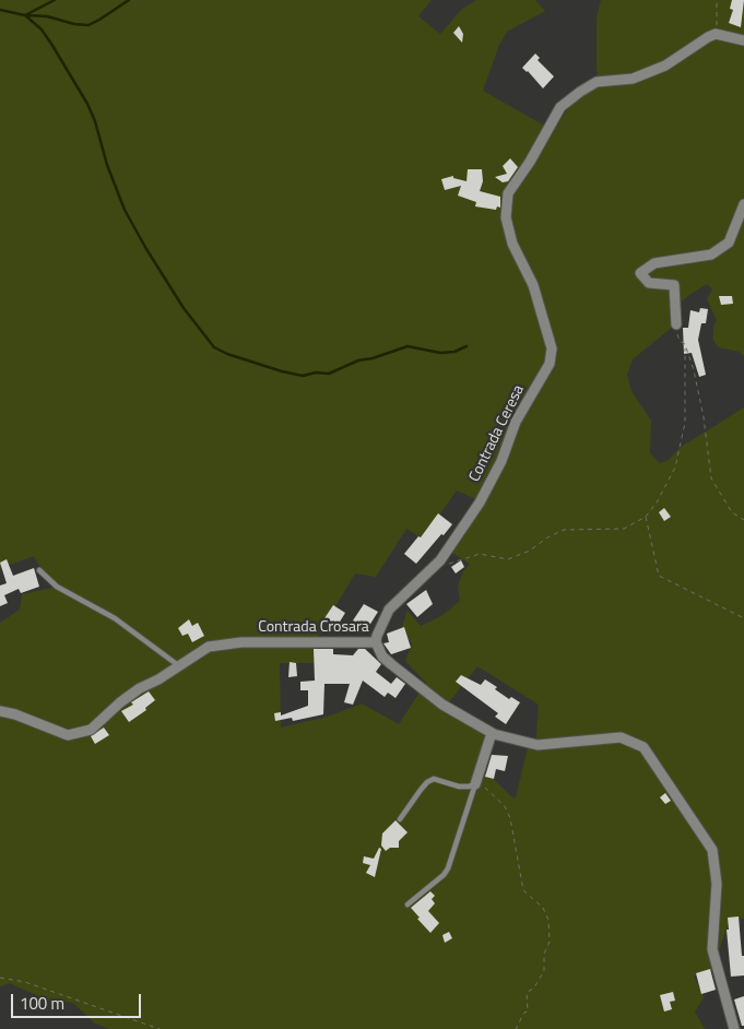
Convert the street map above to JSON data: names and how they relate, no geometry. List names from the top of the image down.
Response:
{
  "streets": {
    "street": ["Contrada Ceresa", "Contrada Crosara"]
  },
  "crossings": [
    ["Contrada Ceresa", "Contrada Crosara"]
  ],
  "scale_bar": "100 m"
}
